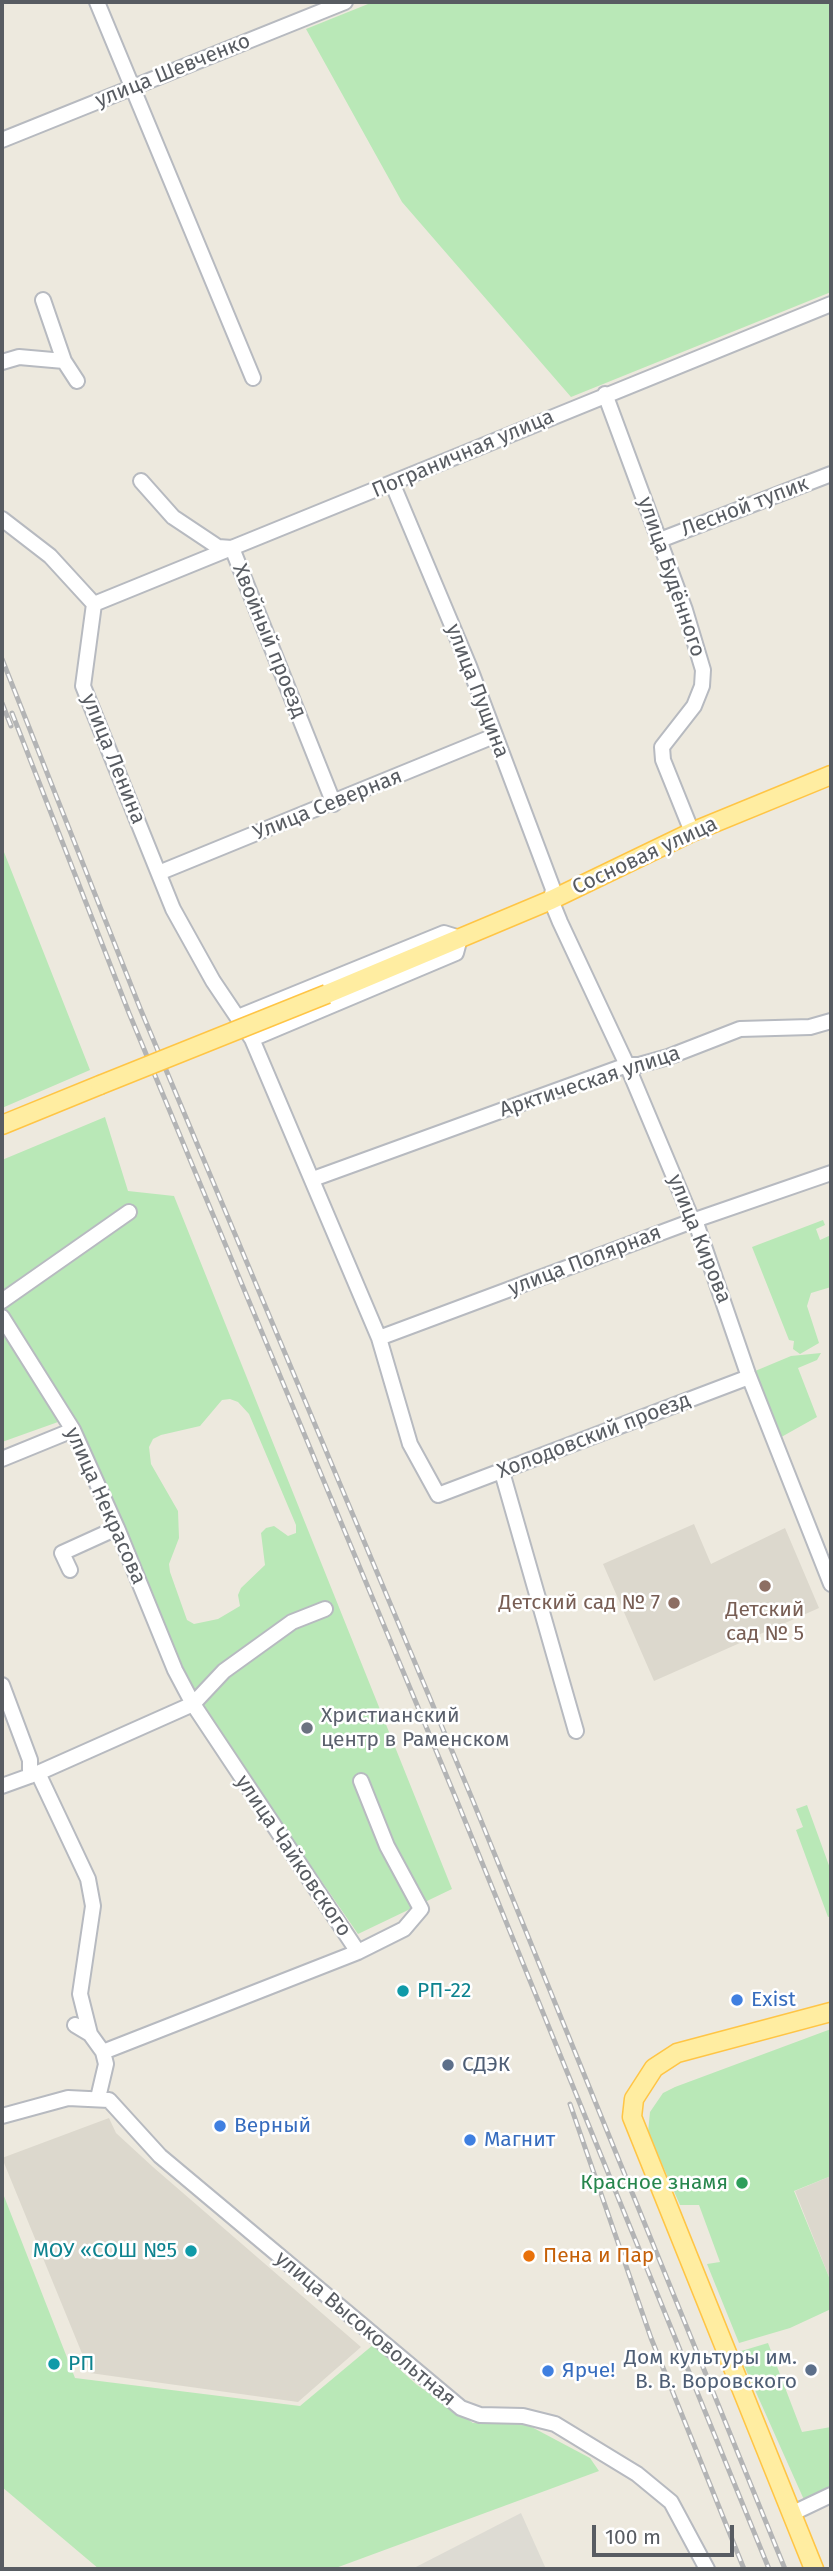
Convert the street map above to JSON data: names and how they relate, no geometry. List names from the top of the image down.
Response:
{
  "streets": {
    "main road": ["Сосновая улица"],
    "street": [
      "улица Шевченко",
      "Пограничная улица",
      "Лесной тупик",
      "улица Будённого",
      "Хвойный проезд",
      "улица Пущина",
      "улица Ленина",
      "Улица Северная",
      "Арктическая улица",
      "улица Кирова",
      "улица Полярная",
      "Холодовский проезд",
      "улица Некрасова",
      "улица Чайковского",
      "улица Высоковольтная"
    ]
  },
  "crossings": [
    ["Пограничная улица", "улица Будённого"],
    ["Пограничная улица", "Хвойный проезд"],
    ["Пограничная улица", "улица Пущина"],
    ["Пограничная улица", "улица Ленина"],
    ["Лесной тупик", "улица Будённого"],
    ["улица Будённого", "Сосновая улица"],
    ["Хвойный проезд", "Улица Северная"],
    ["улица Пущина", "Улица Северная"],
    ["улица Пущина", "Сосновая улица"],
    ["улица Пущина", "улица Кирова"],
    ["улица Ленина", "Улица Северная"],
    ["улица Ленина", "Арктическая улица"],
    ["улица Ленина", "улица Полярная"],
    ["улица Ленина", "Холодовский проезд"],
    ["Сосновая улица", "улица Кирова"],
    ["Арктическая улица", "улица Кирова"],
    ["улица Кирова", "улица Полярная"],
    ["улица Кирова", "Холодовский проезд"],
    ["улица Некрасова", "улица Чайковского"]
  ],
  "places": [
    "Детский сад № 5",
    "Детский сад № 7",
    "Христианский центр в Раменском",
    "РП-22",
    "Exist",
    "СДЭК",
    "Верный",
    "Магнит",
    "Красное знамя",
    "МОУ «СОШ №5",
    "Пена и Пар",
    "РП",
    "Дом культуры им. В. В. Воровского",
    "Ярче!"
  ],
  "scale_bar": "100 m"
}
